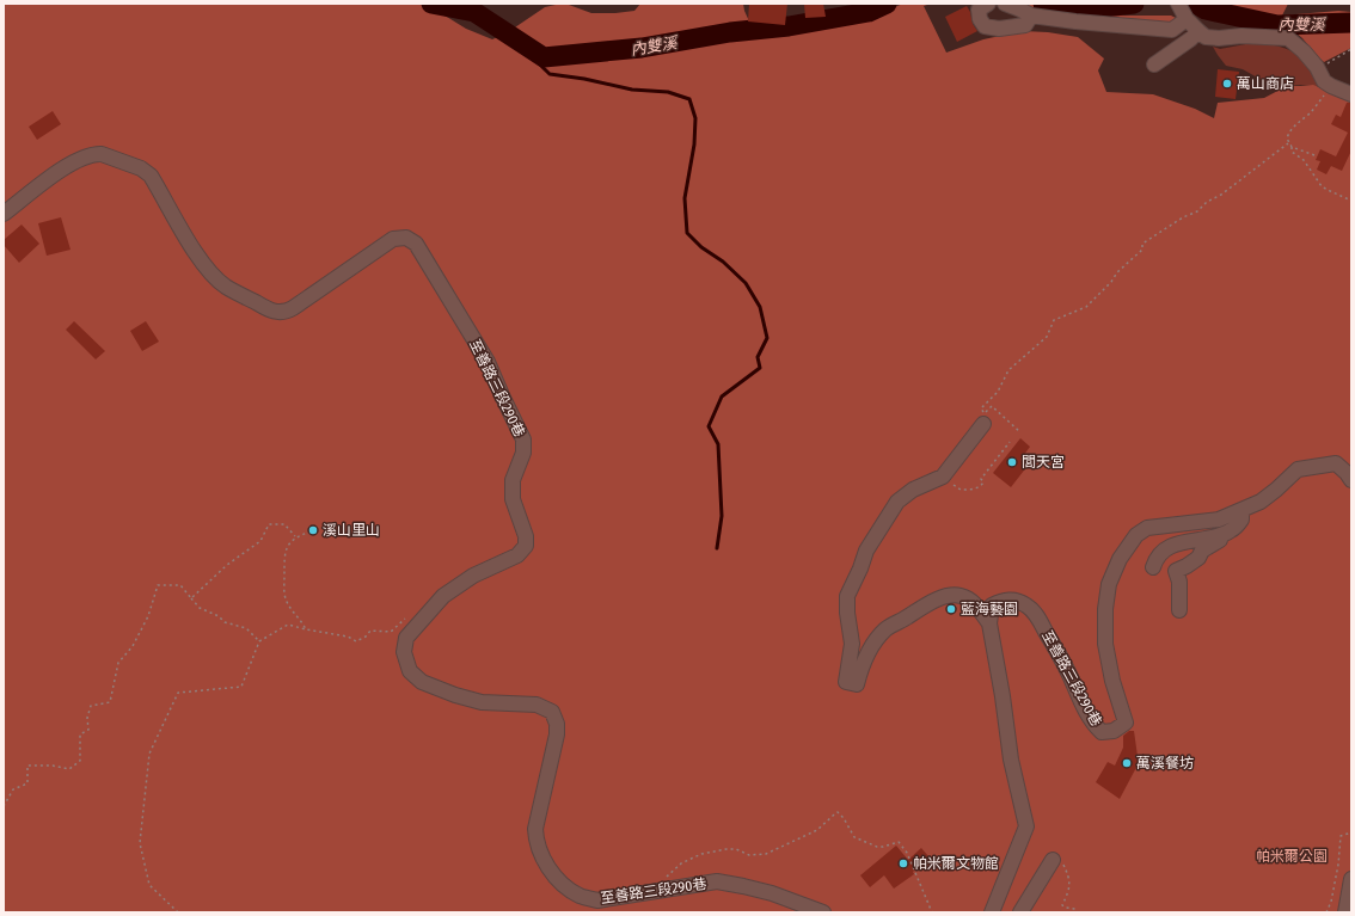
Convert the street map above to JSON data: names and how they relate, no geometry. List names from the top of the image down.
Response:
{
  "streets": {
    "street": ["至善路三段290巷"]
  },
  "water": ["內雙溪"],
  "parks": ["帕米爾公園"],
  "places": [
    "萬山商店",
    "閭天宮",
    "溪山里山",
    "藍海藝園",
    "萬溪餐坊",
    "帕米爾文物館"
  ]
}
